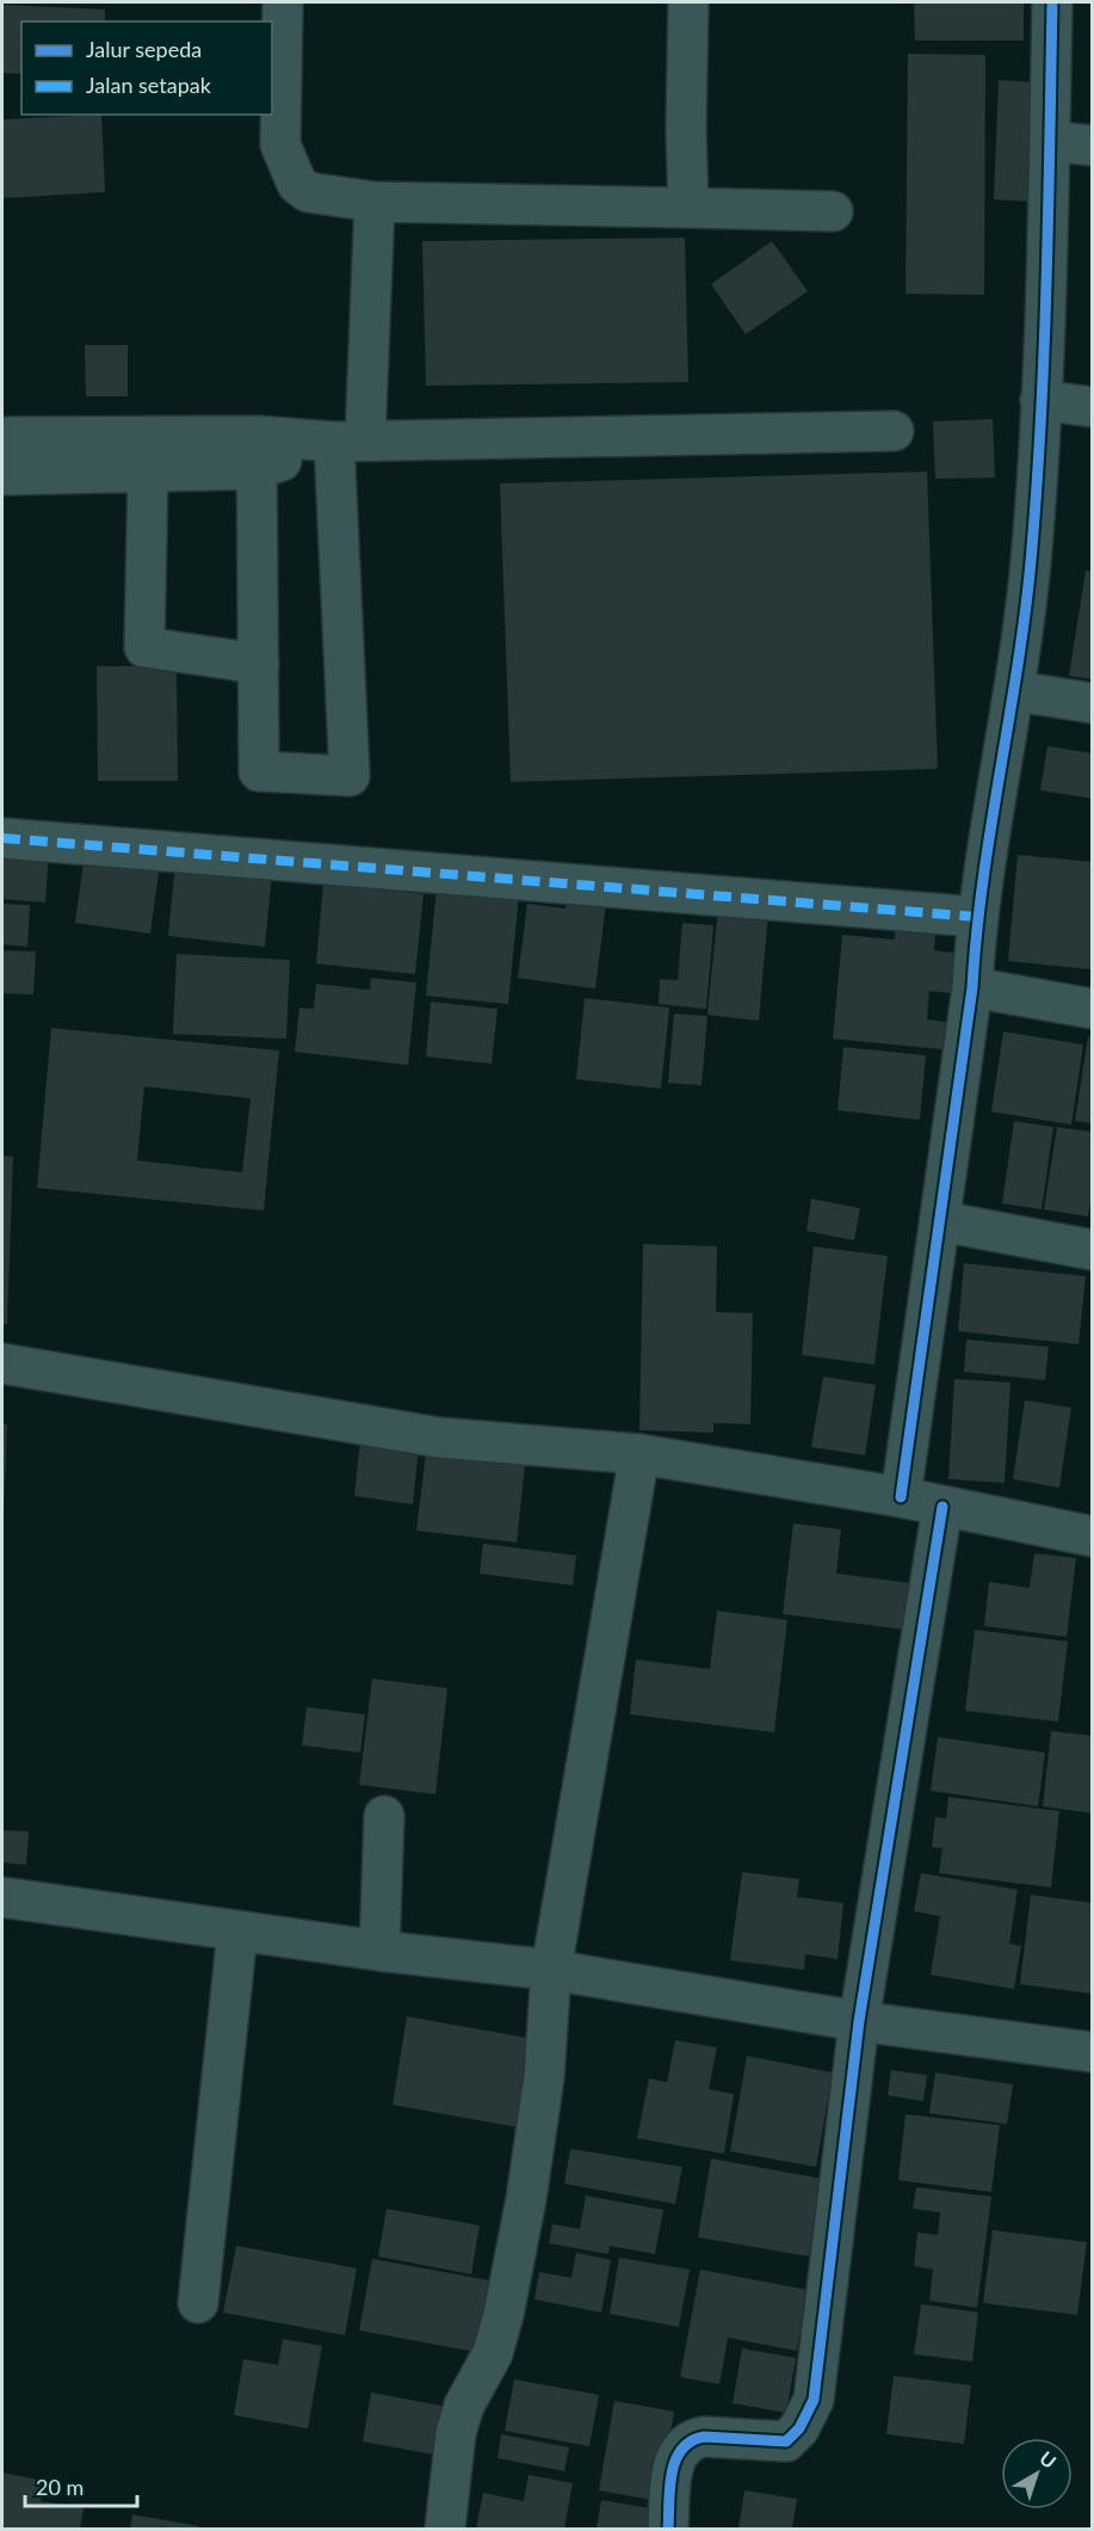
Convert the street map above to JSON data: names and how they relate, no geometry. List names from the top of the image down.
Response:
{
  "legend": ["Jalur sepeda", "Jalan setapak"],
  "scale_bar": "20 m",
  "north": "top right"
}
